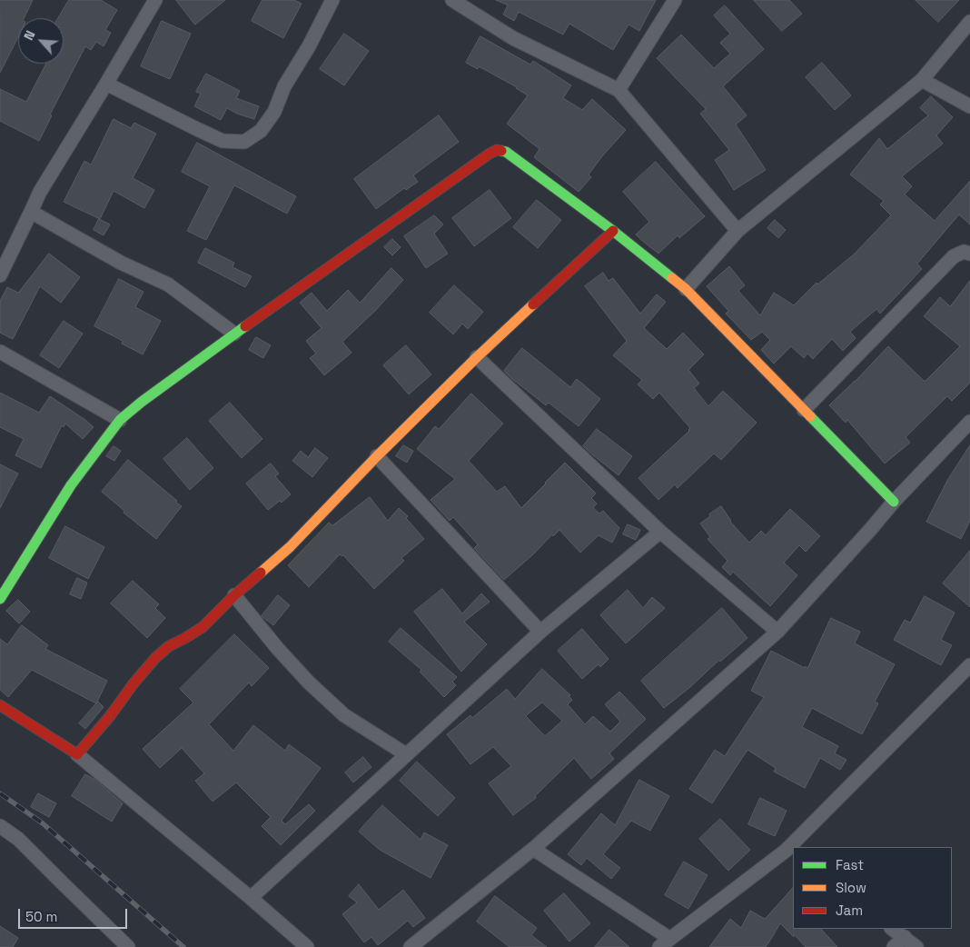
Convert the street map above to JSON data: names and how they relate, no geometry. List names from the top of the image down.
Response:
{
  "legend": ["Fast", "Slow", "Jam"],
  "scale_bar": "50 m",
  "north": "top left"
}
